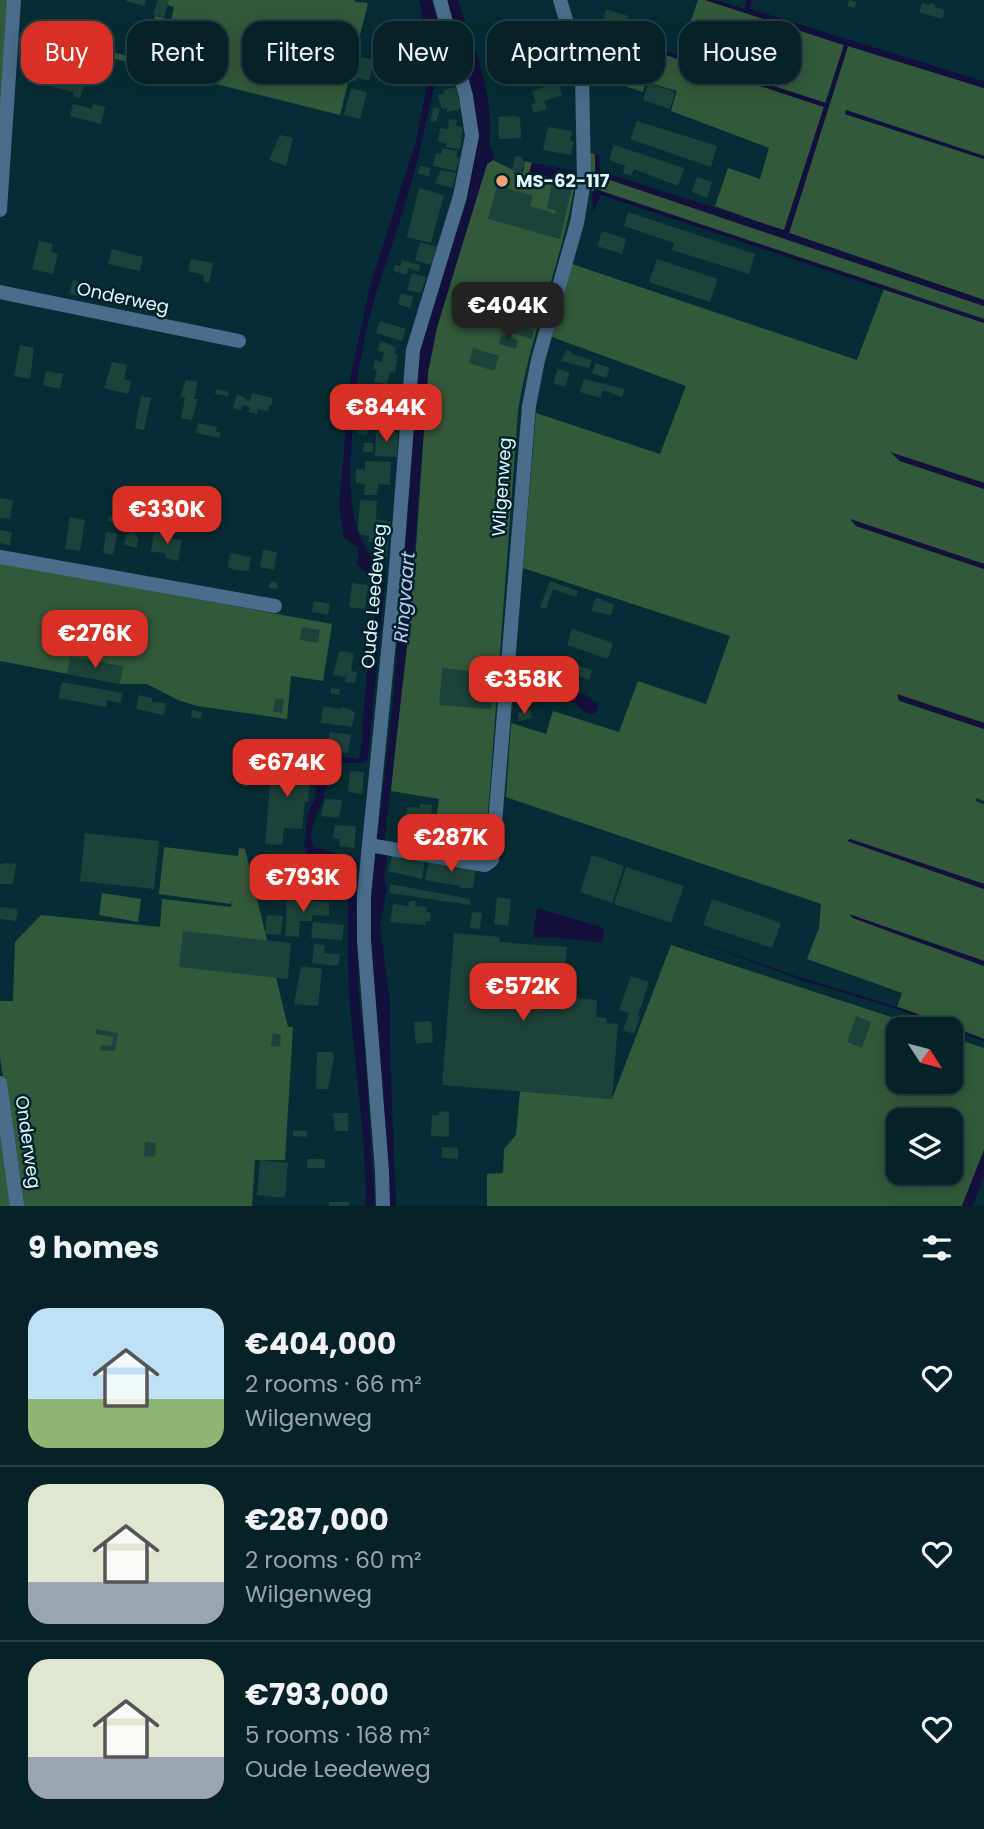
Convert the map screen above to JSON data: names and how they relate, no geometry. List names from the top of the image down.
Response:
{
  "streets": {
    "street": ["Onderweg", "Wilgenweg", "Oude Leedeweg"]
  },
  "crossings": [
    ["Wilgenweg", "Oude Leedeweg"]
  ],
  "water": ["Ringvaart"],
  "places": ["MS-62-117"],
  "north": "bottom right",
  "page": {
    "chip": [
      "Buy",
      "Rent",
      "Filters",
      "New",
      "Apartment",
      "House"
    ],
    "price": [
      "€404K",
      "€844K",
      "€330K",
      "€276K",
      "€358K",
      "€674K",
      "€287K",
      "€793K",
      "€572K"
    ],
    "heading": "9 homes",
    "list": [
      {
        "name": "€404,000",
        "note": "2 rooms · 66 m² · Wilgenweg"
      },
      {
        "name": "€287,000",
        "note": "2 rooms · 60 m² · Wilgenweg"
      },
      {
        "name": "€793,000",
        "note": "5 rooms · 168 m² · Oude Leedeweg"
      }
    ]
  }
}
